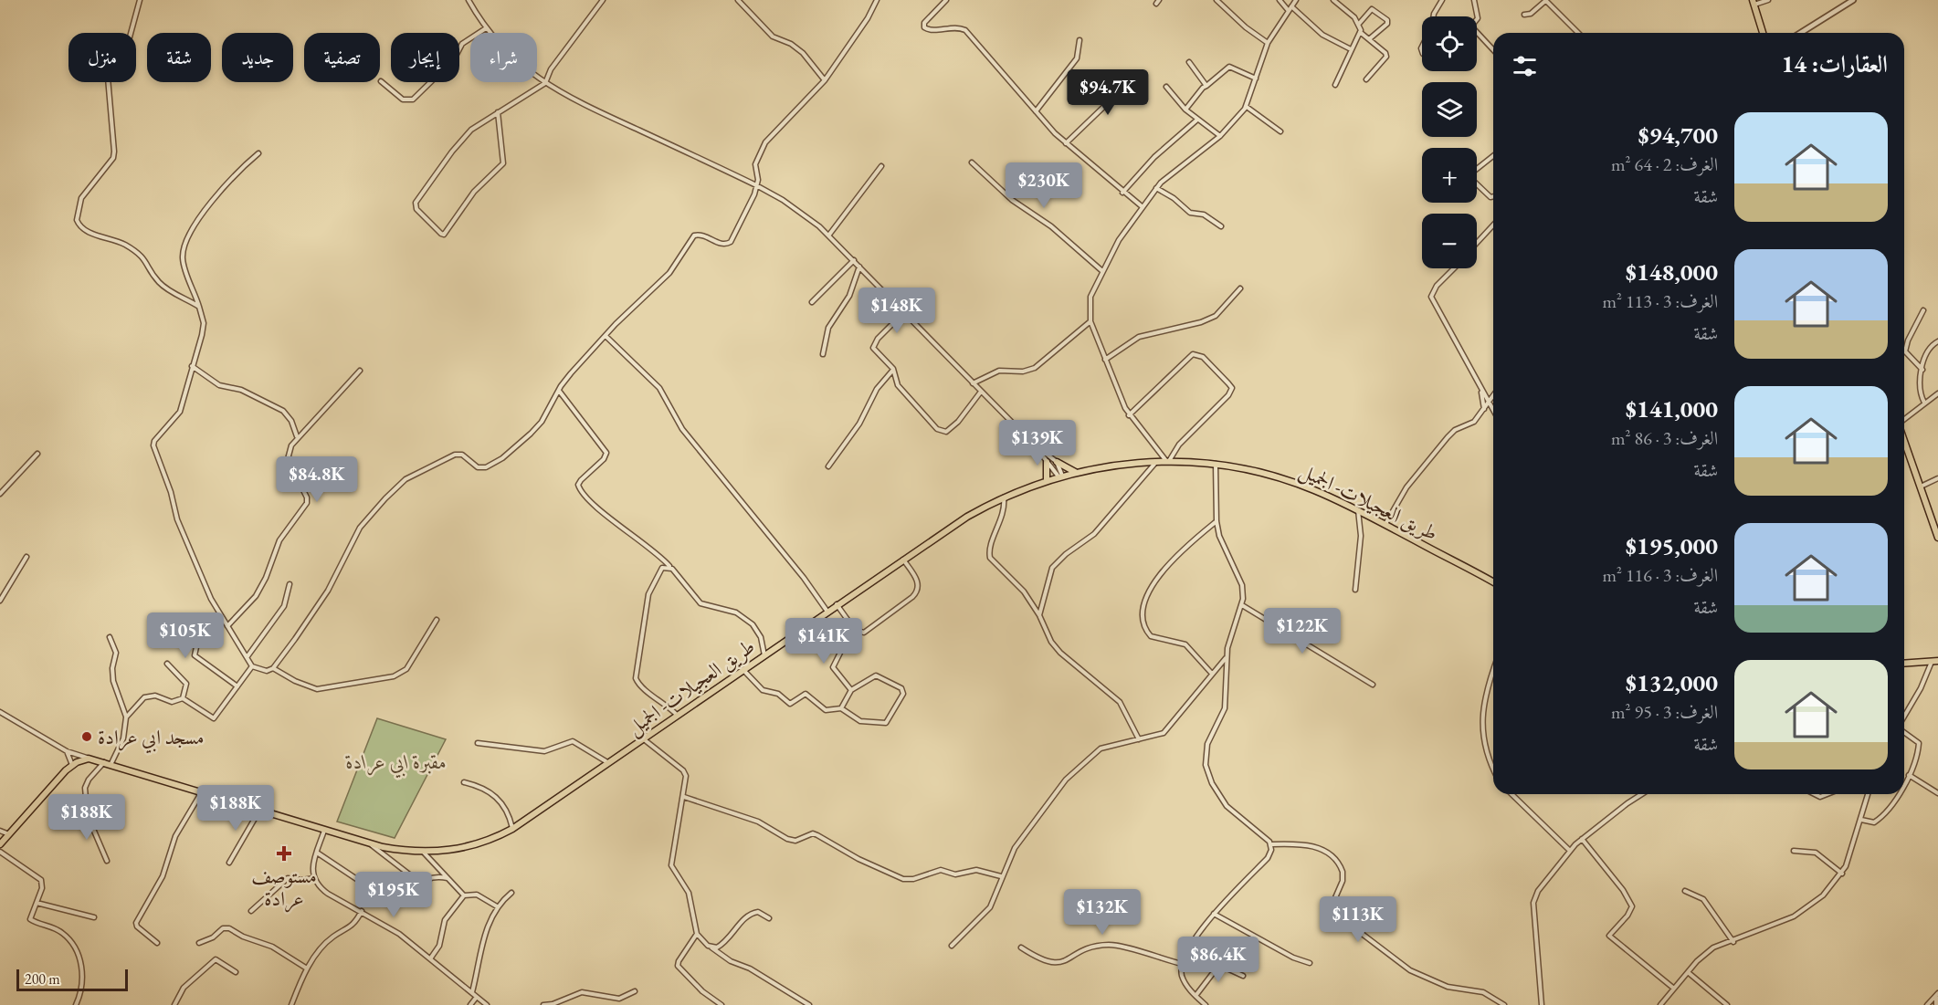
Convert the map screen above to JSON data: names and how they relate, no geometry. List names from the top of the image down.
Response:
{
  "streets": {
    "main road": ["طريق العجيلات- الجميل"]
  },
  "parks": ["مقبرة ابي عرادة"],
  "places": {
    "other": ["مسجد ابي عرادة"],
    "health": ["مستوصف عرادة"]
  },
  "scale_bar": "200 m",
  "page": {
    "map_buttons": ["+", "−"],
    "chip": [
      "شراء",
      "إيجار",
      "تصفية",
      "جديد",
      "شقة",
      "منزل"
    ],
    "heading": "العقارات: 14",
    "price": [
      "$94.7K",
      "$230K",
      "$148K",
      "$139K",
      "$84.8K",
      "$122K",
      "$105K",
      "$141K",
      "$188K",
      "$188K",
      "$195K",
      "$132K",
      "$113K",
      "$86.4K"
    ],
    "list": [
      {
        "name": "$94,700",
        "note": "الغرف: 2 · 64 m² · شقة"
      },
      {
        "name": "$148,000",
        "note": "الغرف: 3 · 113 m² · شقة"
      },
      {
        "name": "$141,000",
        "note": "الغرف: 3 · 86 m² · شقة"
      },
      {
        "name": "$195,000",
        "note": "الغرف: 3 · 116 m² · شقة"
      },
      {
        "name": "$132,000",
        "note": "الغرف: 3 · 95 m² · شقة"
      }
    ],
    "scale": "200 m"
  }
}
